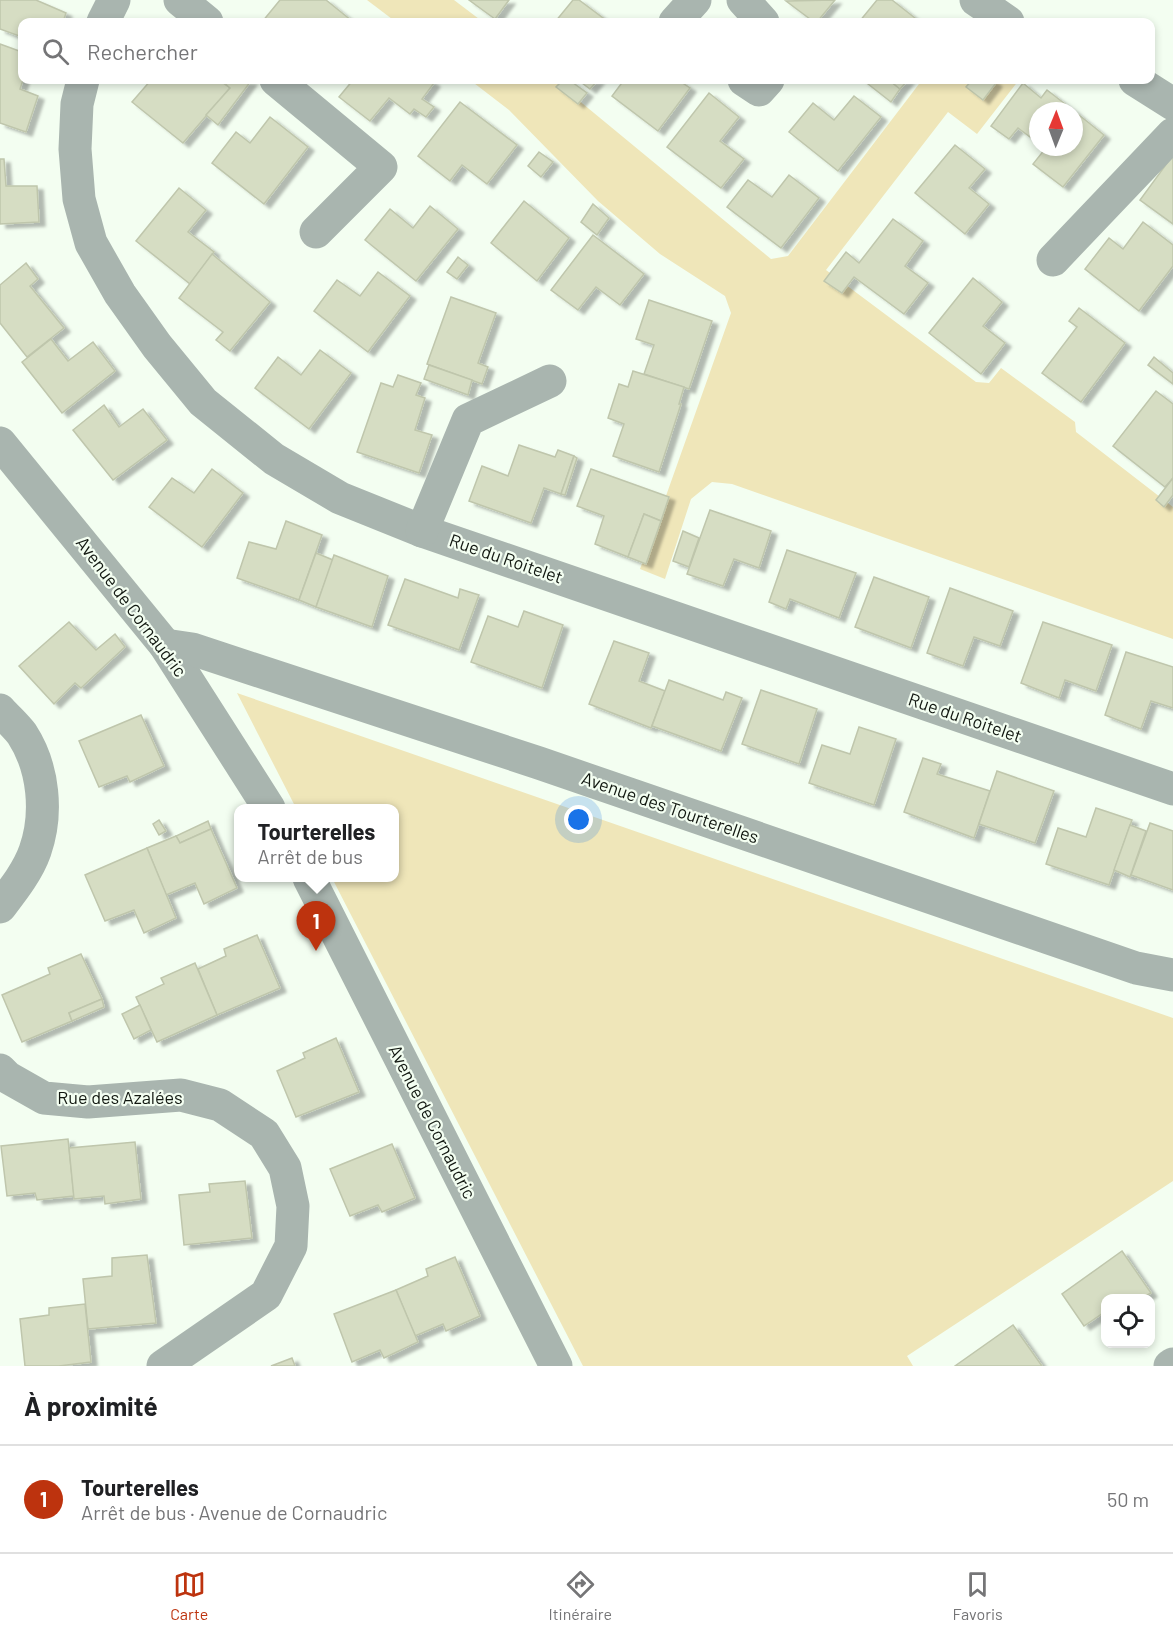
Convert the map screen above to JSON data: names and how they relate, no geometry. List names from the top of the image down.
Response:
{
  "streets": {
    "street": [
      "Rue du Roitelet",
      "Avenue de Cornaudric",
      "Avenue des Tourterelles",
      "Rue des Azalées"
    ]
  },
  "crossings": [
    ["Avenue de Cornaudric", "Avenue des Tourterelles"]
  ],
  "north": "top",
  "page": {
    "search": "Rechercher",
    "popup": ["Tourterelles", "Arrêt de bus"],
    "pins": "1",
    "heading": "À proximité",
    "list": [
      {
        "mark": "1",
        "name": "Tourterelles",
        "note": "Arrêt de bus · Avenue de Cornaudric",
        "value": "50 m"
      }
    ],
    "nav": ["Carte", "Itinéraire", "Favoris"]
  }
}
